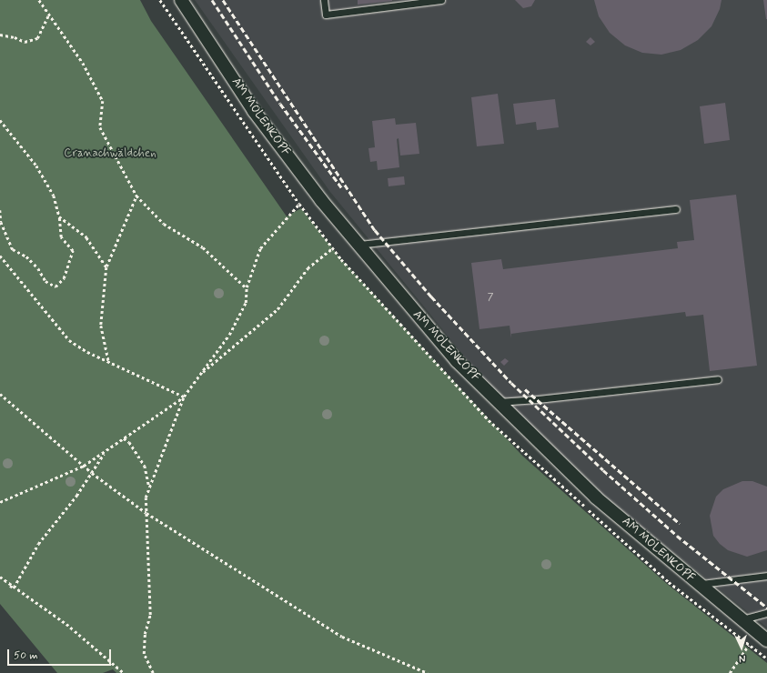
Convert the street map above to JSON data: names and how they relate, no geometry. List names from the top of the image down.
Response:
{
  "streets": {
    "street": ["AM MOLENKOPF"]
  },
  "parks": ["Cranachwäldchen"],
  "house_numbers": ["7"],
  "scale_bar": "50 m",
  "north": "bottom"
}
